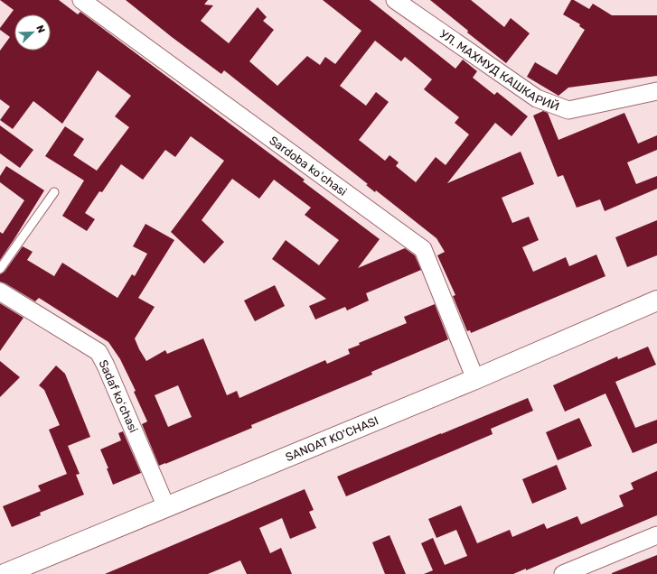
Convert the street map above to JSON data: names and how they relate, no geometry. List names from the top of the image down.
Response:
{
  "streets": {
    "main road": ["SANOAT KO'CHASI"],
    "street": ["УЛ. МАХМУД КАШКАРИЙ", "Sardoba koʻchasi", "Sadaf koʻchasi"]
  },
  "crossings": [
    ["Sardoba koʻchasi", "SANOAT KO'CHASI"],
    ["Sadaf koʻchasi", "SANOAT KO'CHASI"]
  ],
  "north": "top right"
}
